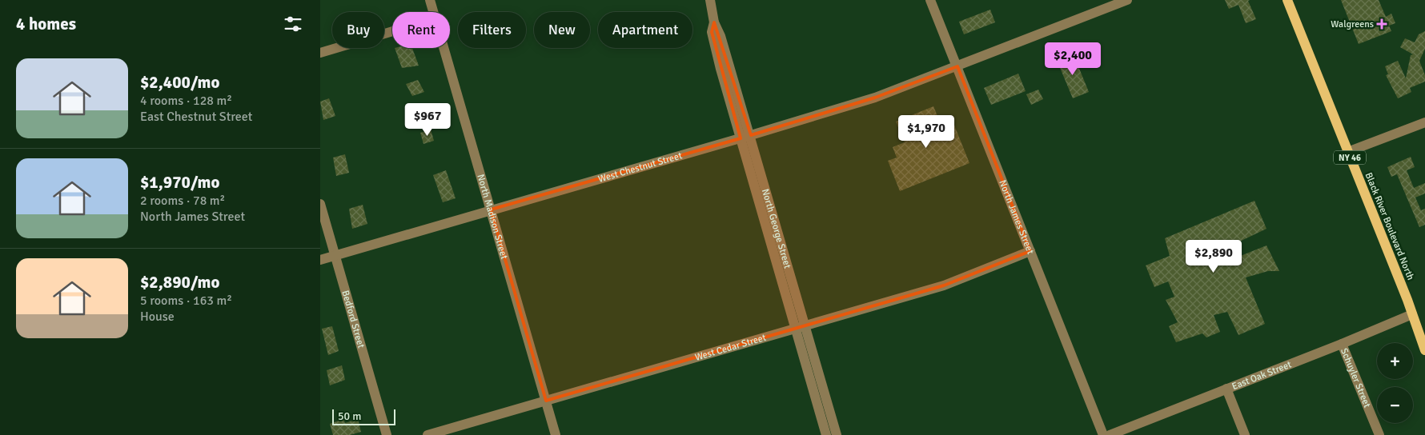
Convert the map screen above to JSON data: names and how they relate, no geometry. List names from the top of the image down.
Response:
{
  "streets": {
    "main road": ["NY 46", "Black River Boulevard North"],
    "street": [
      "West Chestnut Street",
      "North Madison Street",
      "North James Street",
      "North George Street",
      "Bedford Street",
      "West Cedar Street",
      "East Oak Street",
      "Schuyler Street"
    ]
  },
  "crossings": [
    ["West Chestnut Street", "North Madison Street"],
    ["West Chestnut Street", "North James Street"],
    ["West Chestnut Street", "North George Street"],
    ["West Chestnut Street", "Bedford Street"],
    ["North Madison Street", "West Cedar Street"],
    ["North James Street", "West Cedar Street"],
    ["Black River Boulevard North", "East Oak Street"],
    ["North George Street", "West Cedar Street"],
    ["East Oak Street", "Schuyler Street"]
  ],
  "places": {
    "health": ["Walgreens"]
  },
  "scale_bar": "50 m",
  "page": {
    "heading": "4 homes",
    "chip": [
      "Buy",
      "Rent",
      "Filters",
      "New",
      "Apartment"
    ],
    "price": [
      "$2,400",
      "$967",
      "$1,970",
      "$2,890"
    ],
    "list": [
      {
        "name": "$2,400/mo",
        "note": "4 rooms · 128 m² · East Chestnut Street"
      },
      {
        "name": "$1,970/mo",
        "note": "2 rooms · 78 m² · North James Street"
      },
      {
        "name": "$2,890/mo",
        "note": "5 rooms · 163 m² · House"
      }
    ],
    "map_buttons": ["+", "−"],
    "scale": "50 m"
  }
}
